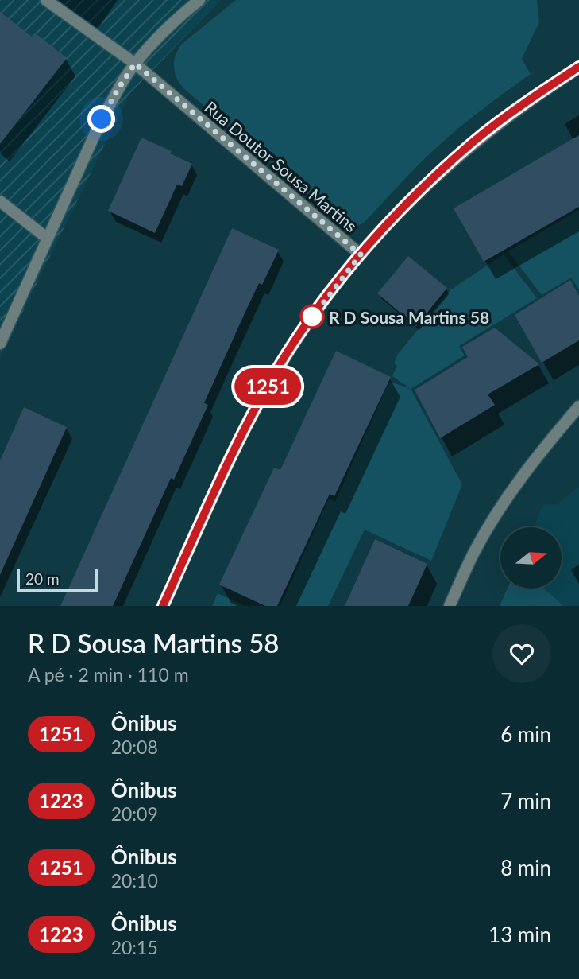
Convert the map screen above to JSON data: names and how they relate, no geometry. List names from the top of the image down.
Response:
{
  "streets": {
    "street": ["Rua Doutor Sousa Martins"]
  },
  "places": ["R D Sousa Martins 58"],
  "lines": ["bus line 1251"],
  "scale_bar": "20 m",
  "north": "right",
  "page": {
    "on_map": "1251",
    "scale": "20 m",
    "heading": ["R D Sousa Martins 58", "A pé · 2 min · 110 m"],
    "list": [
      {
        "mark": "1251",
        "name": "Ônibus",
        "note": "20:08",
        "value": "6 min"
      },
      {
        "mark": "1223",
        "name": "Ônibus",
        "note": "20:09",
        "value": "7 min"
      },
      {
        "mark": "1251",
        "name": "Ônibus",
        "note": "20:10",
        "value": "8 min"
      },
      {
        "mark": "1223",
        "name": "Ônibus",
        "note": "20:15",
        "value": "13 min"
      }
    ]
  }
}
